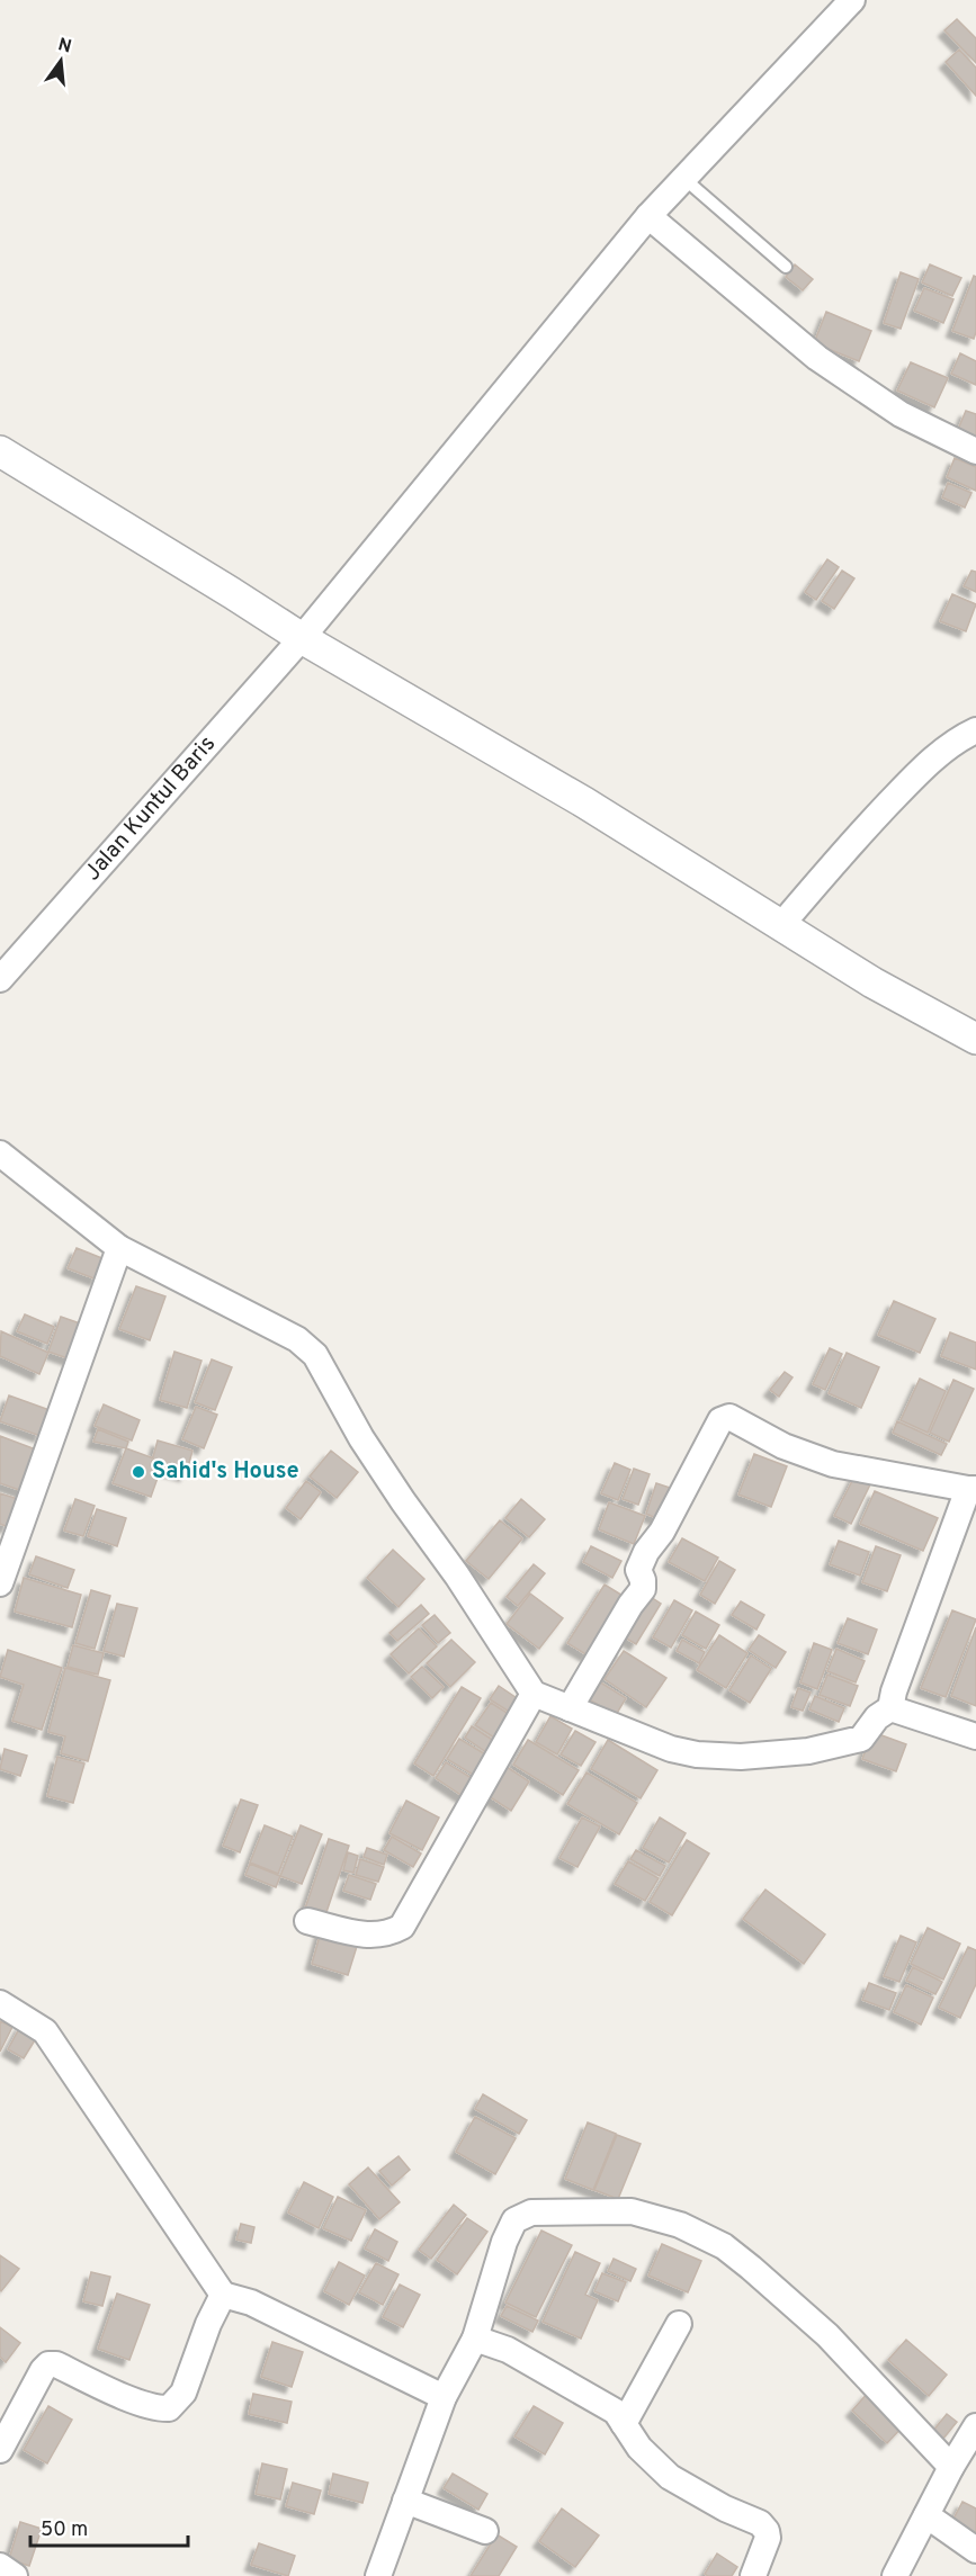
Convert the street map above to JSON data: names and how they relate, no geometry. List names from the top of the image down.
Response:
{
  "streets": {
    "street": ["Jalan Kuntul Baris"]
  },
  "places": ["Sahid's House"],
  "scale_bar": "50 m",
  "north": "top"
}
